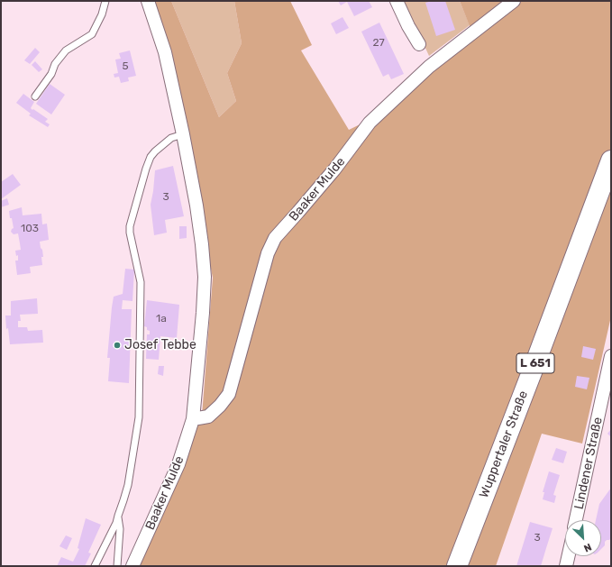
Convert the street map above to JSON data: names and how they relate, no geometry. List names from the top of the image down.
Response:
{
  "streets": {
    "main road": ["L 651", "Wuppertaler Straße"],
    "street": ["Baaker Mulde", "Lindener Straße"]
  },
  "places": ["Josef Tebbe"],
  "house_numbers": [
    "27",
    "5",
    "3",
    "103",
    "1a",
    "3"
  ],
  "north": "bottom right"
}
